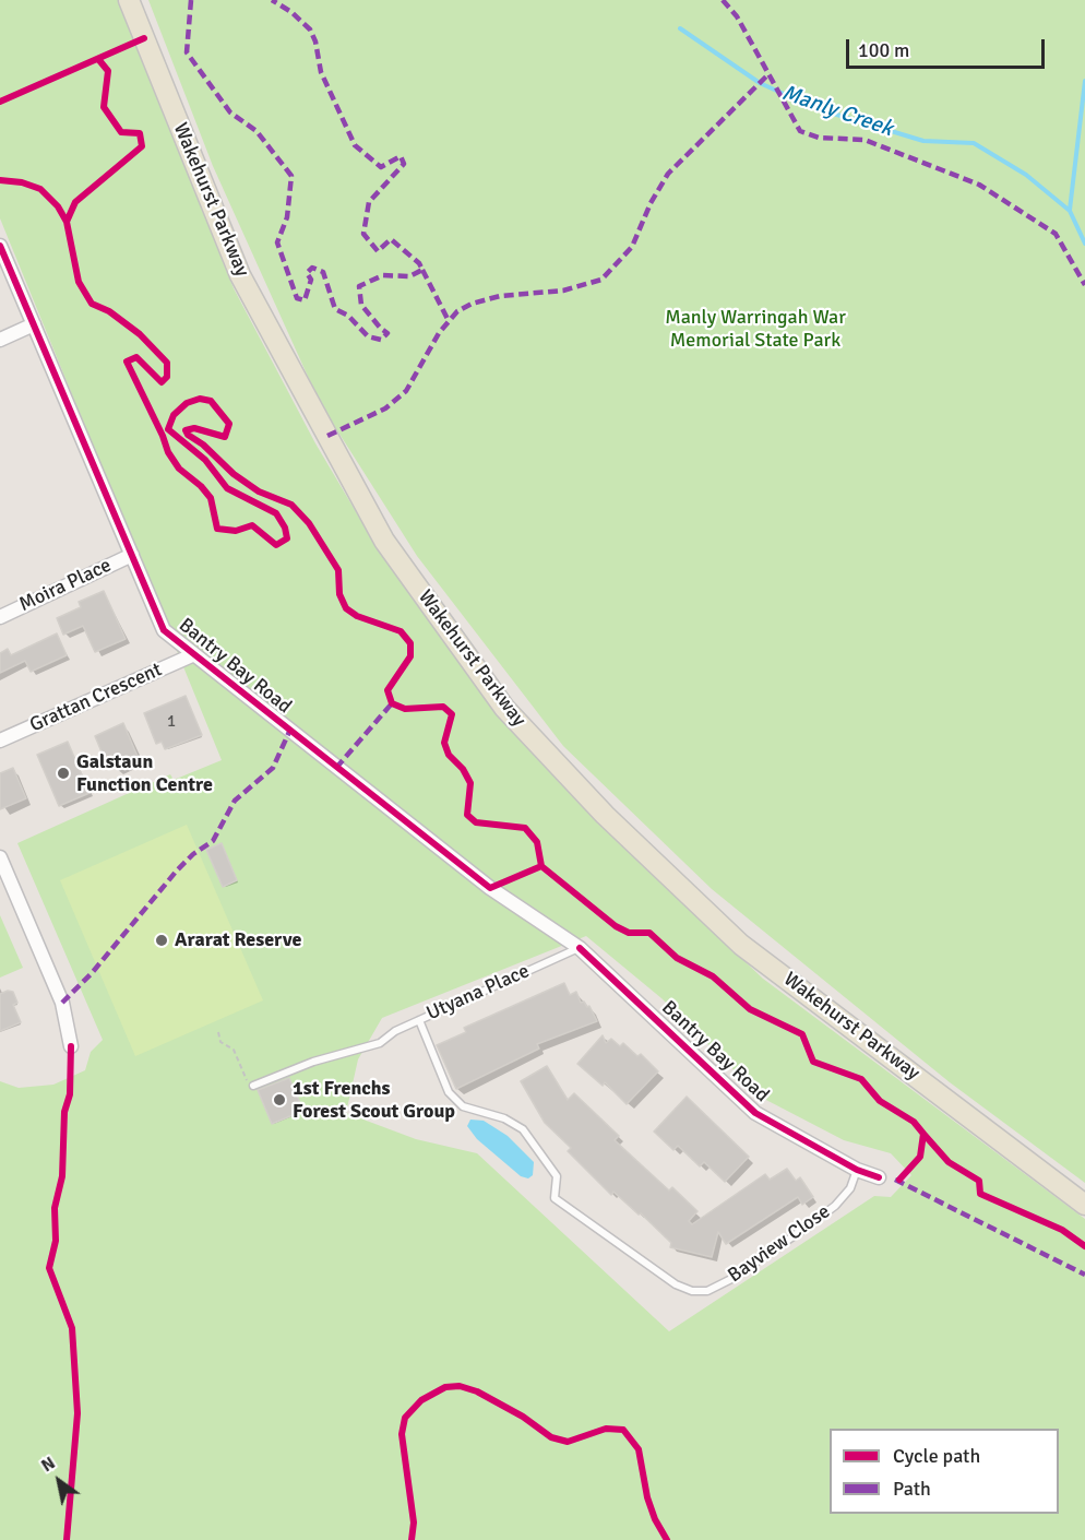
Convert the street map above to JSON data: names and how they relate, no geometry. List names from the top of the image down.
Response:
{
  "streets": {
    "main road": ["Wakehurst Parkway"],
    "street": ["Moira Place", "Bantry Bay Road", "Grattan Crescent"],
    "lane": ["Utyana Place", "Bayview Close"]
  },
  "crossings": [
    ["Moira Place", "Bantry Bay Road"],
    ["Bantry Bay Road", "Grattan Crescent"],
    ["Bantry Bay Road", "Utyana Place"],
    ["Bantry Bay Road", "Bayview Close"],
    ["Utyana Place", "Bayview Close"]
  ],
  "water": ["Manly Creek"],
  "parks": ["Manly Warringah War Memorial State Park"],
  "places": ["Galstaun Function Centre", "Ararat Reserve", "1st Frenchs Forest Scout Group"],
  "house_numbers": ["1"],
  "legend": ["Cycle path", "Path"],
  "scale_bar": "100 m",
  "north": "top left"
}
